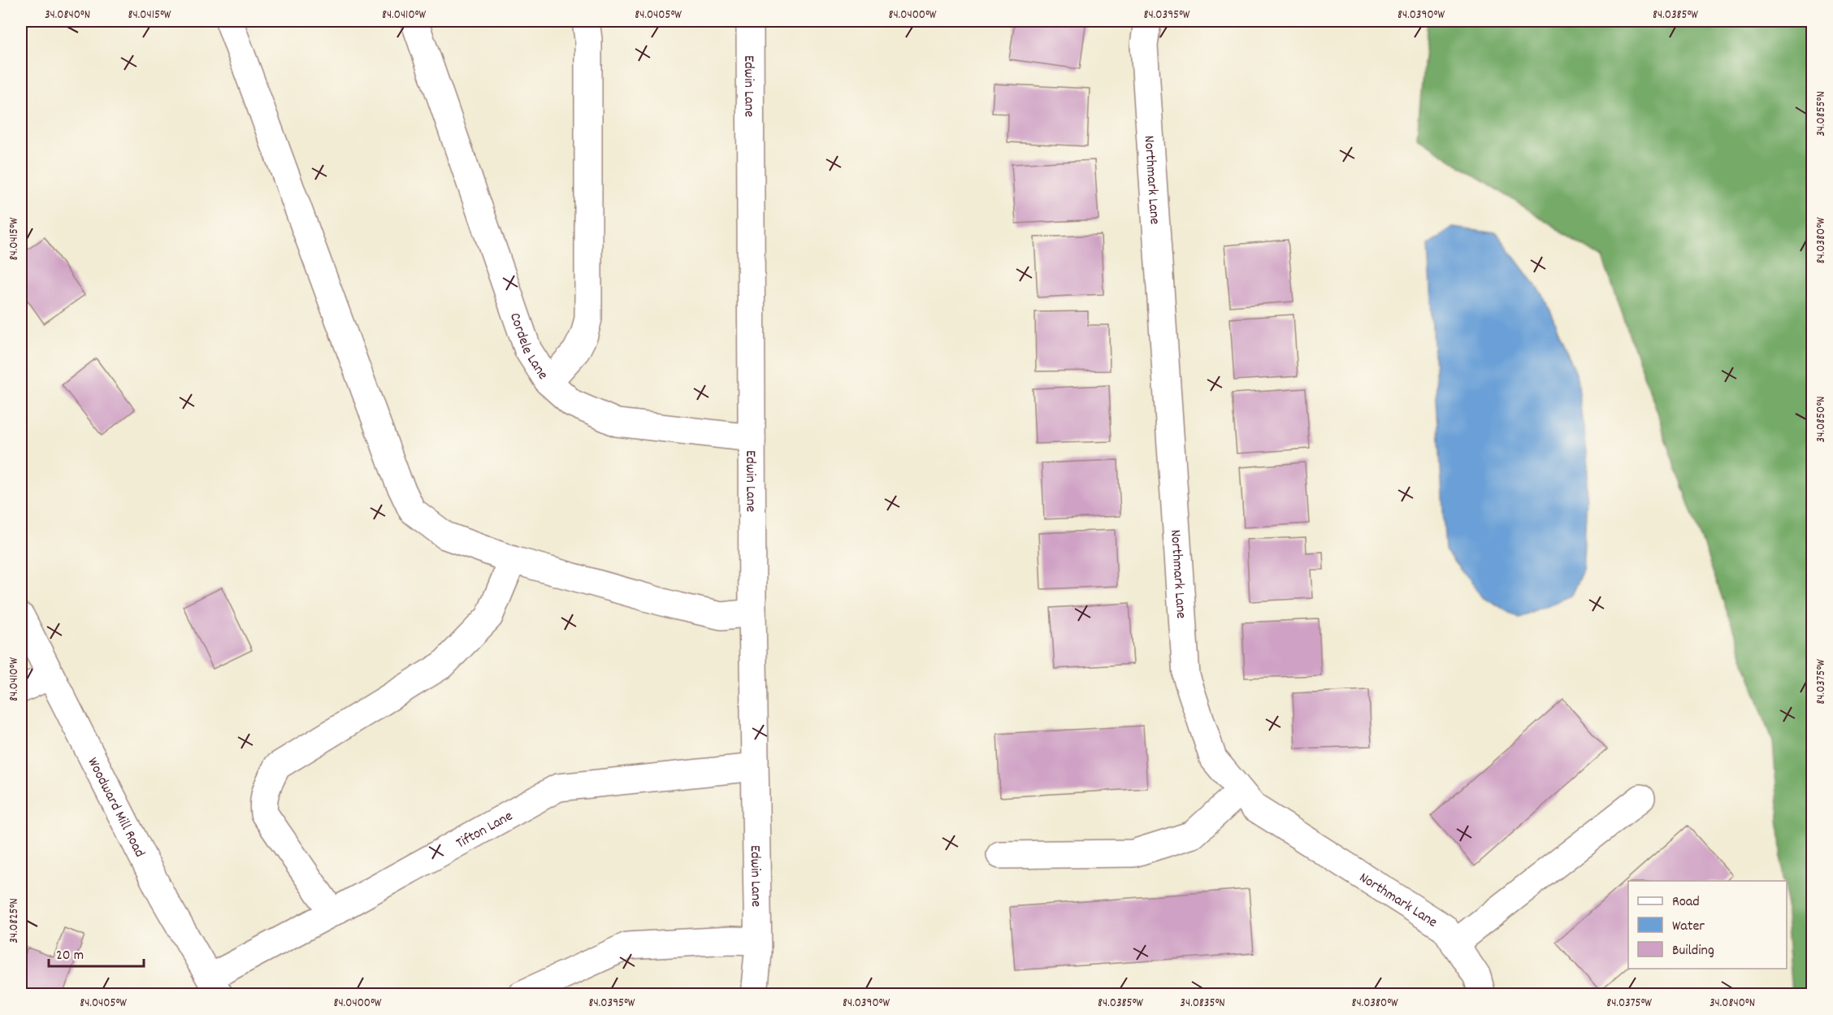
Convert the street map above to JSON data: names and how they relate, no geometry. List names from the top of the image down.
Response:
{
  "streets": {
    "street": [
      "Edwin Lane",
      "Northmark Lane",
      "Cordele Lane",
      "Woodward Mill Road",
      "Tifton Lane"
    ]
  },
  "crossings": [
    ["Edwin Lane", "Cordele Lane"],
    ["Edwin Lane", "Tifton Lane"],
    ["Woodward Mill Road", "Tifton Lane"]
  ],
  "legend": ["Road", "Water", "Building"],
  "scale_bar": "20 m",
  "coordinates": [
    "34.0840°N",
    "84.0415°W",
    "84.0410°W",
    "84.0405°W",
    "84.0400°W",
    "84.0395°W",
    "84.0390°W",
    "84.0385°W",
    "34.0855°N",
    "84.0380°W",
    "34.0850°N",
    "84.0375°W",
    "34.0825°N",
    "34.0835°N"
  ]
}
